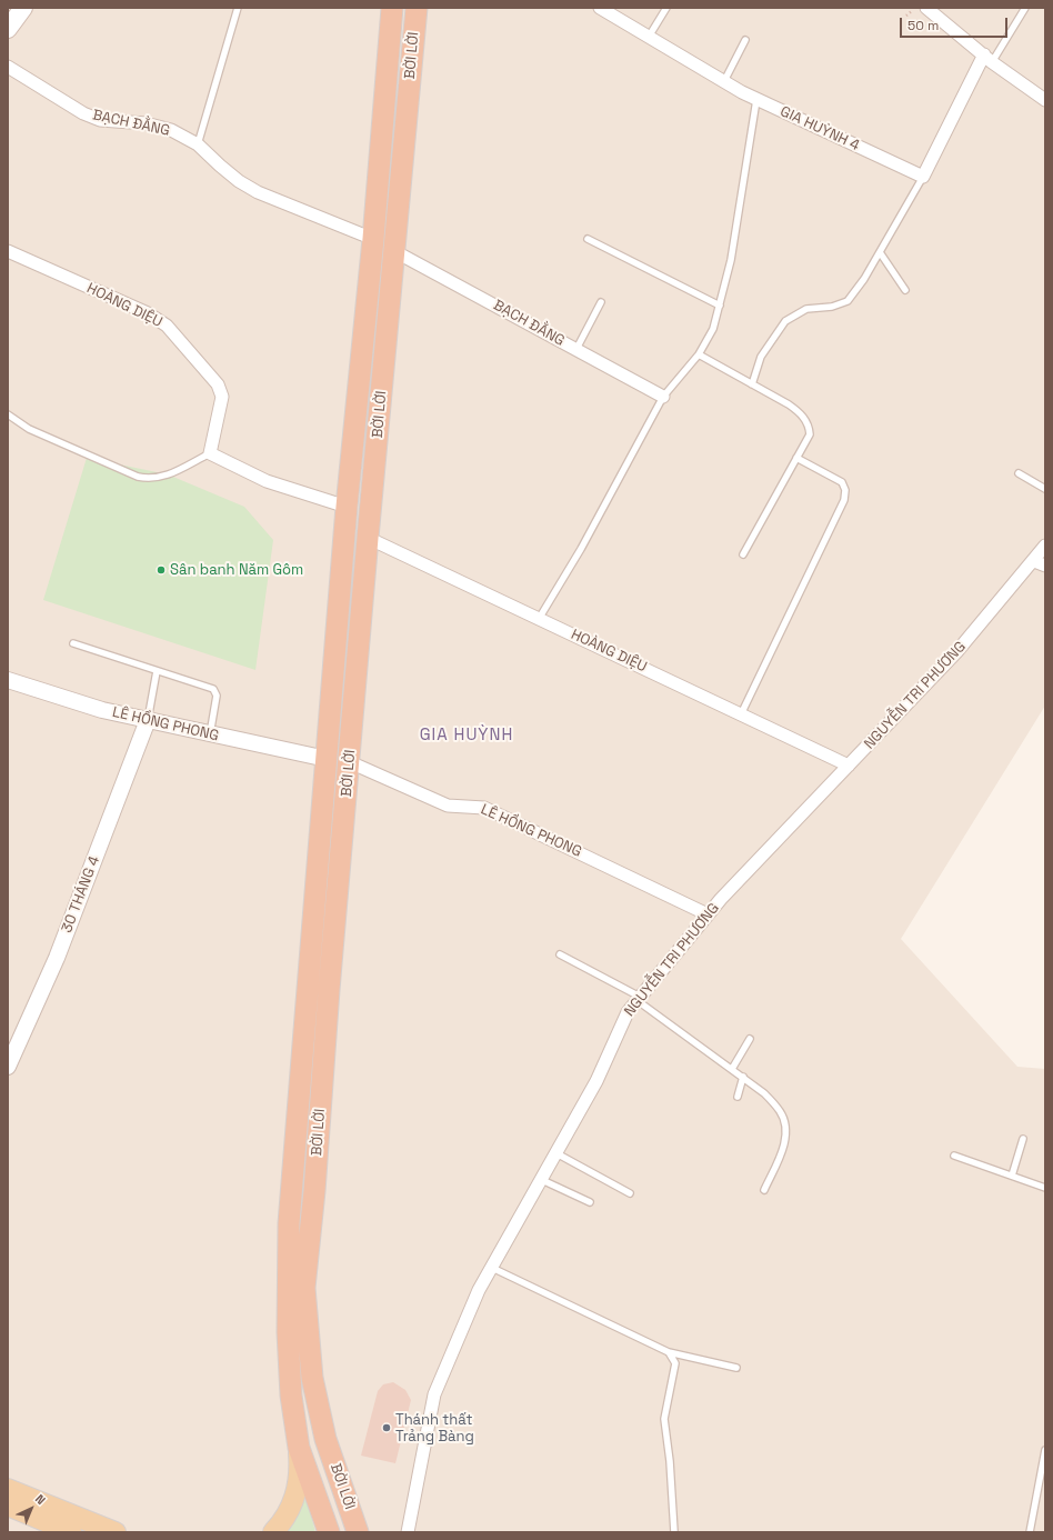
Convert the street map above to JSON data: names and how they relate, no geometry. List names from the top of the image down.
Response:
{
  "streets": {
    "highway": ["BỜI LỜI"],
    "street": [
      "BẠCH ĐẰNG",
      "GIA HUỲNH 4",
      "HOÀNG DIỆU",
      "NGUYỄN TRI PHƯƠNG",
      "LÊ HỒNG PHONG",
      "30 THÁNG 4"
    ]
  },
  "crossings": [
    ["BỜI LỜI", "BẠCH ĐẰNG"],
    ["BỜI LỜI", "HOÀNG DIỆU"],
    ["BỜI LỜI", "LÊ HỒNG PHONG"],
    ["HOÀNG DIỆU", "NGUYỄN TRI PHƯƠNG"],
    ["NGUYỄN TRI PHƯƠNG", "LÊ HỒNG PHONG"],
    ["LÊ HỒNG PHONG", "30 THÁNG 4"]
  ],
  "districts": ["GIA HUỲNH"],
  "places": ["Sân banh Năm Gôm", "Thánh thất Trảng Bàng"],
  "scale_bar": "50 m",
  "north": "top right"
}
